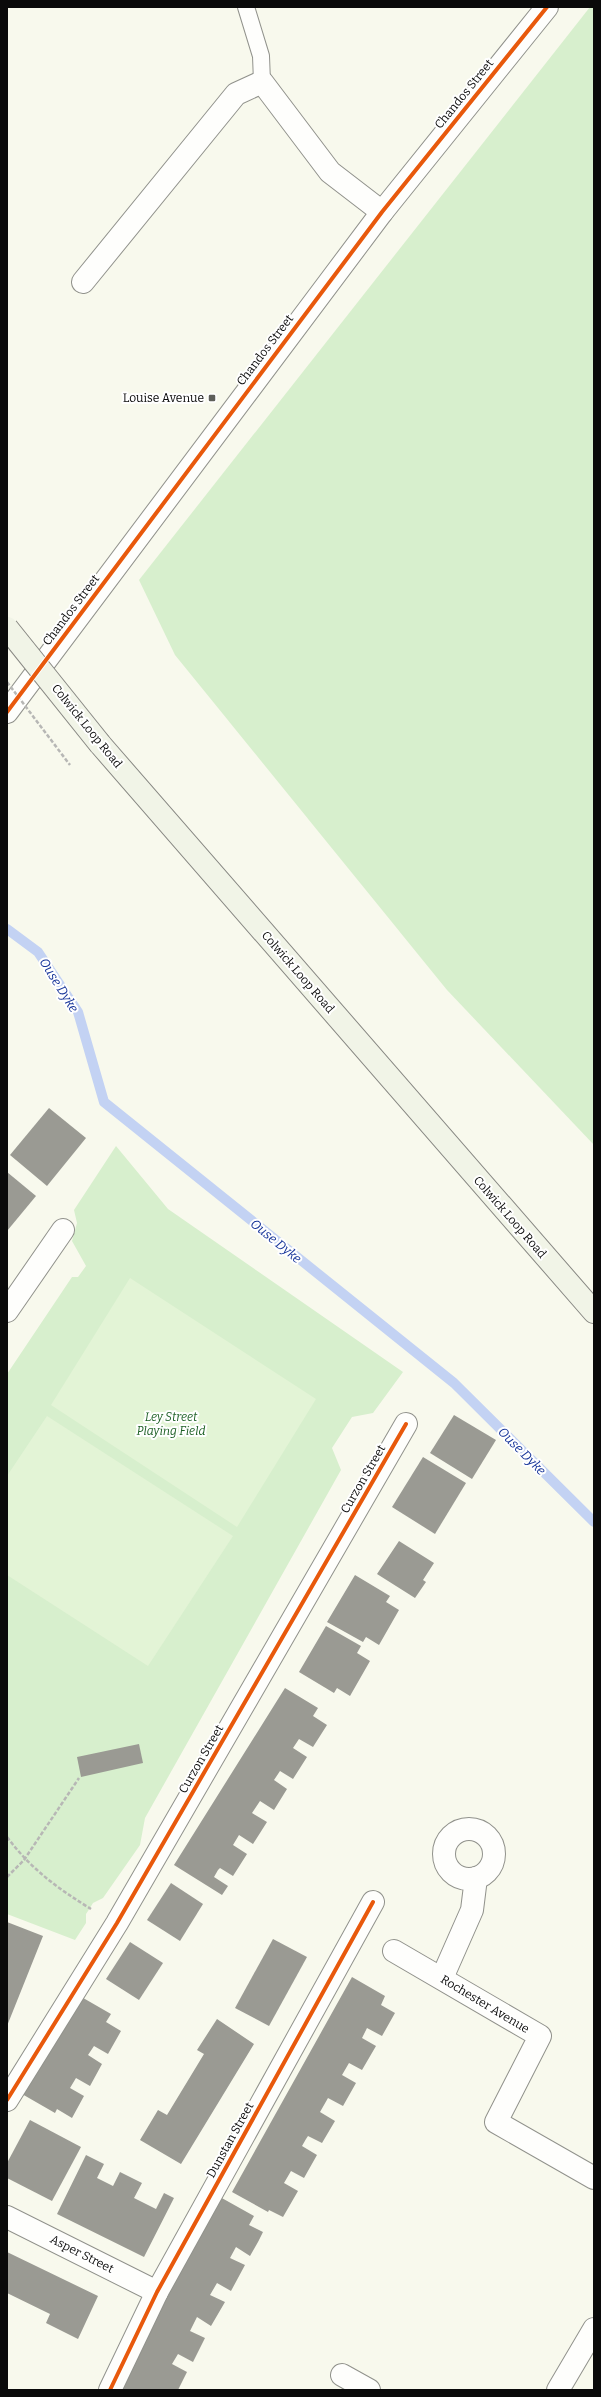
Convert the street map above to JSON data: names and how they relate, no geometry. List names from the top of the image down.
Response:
{
  "streets": {
    "main road": ["Colwick Loop Road"],
    "street": [
      "Chandos Street",
      "Curzon Street",
      "Rochester Avenue",
      "Dunstan Street",
      "Asper Street"
    ]
  },
  "crossings": [
    ["Dunstan Street", "Asper Street"]
  ],
  "water": ["Ouse Dyke"],
  "parks": ["Ley Street Playing Field"],
  "places": {
    "transit": ["Louise Avenue"]
  }
}
